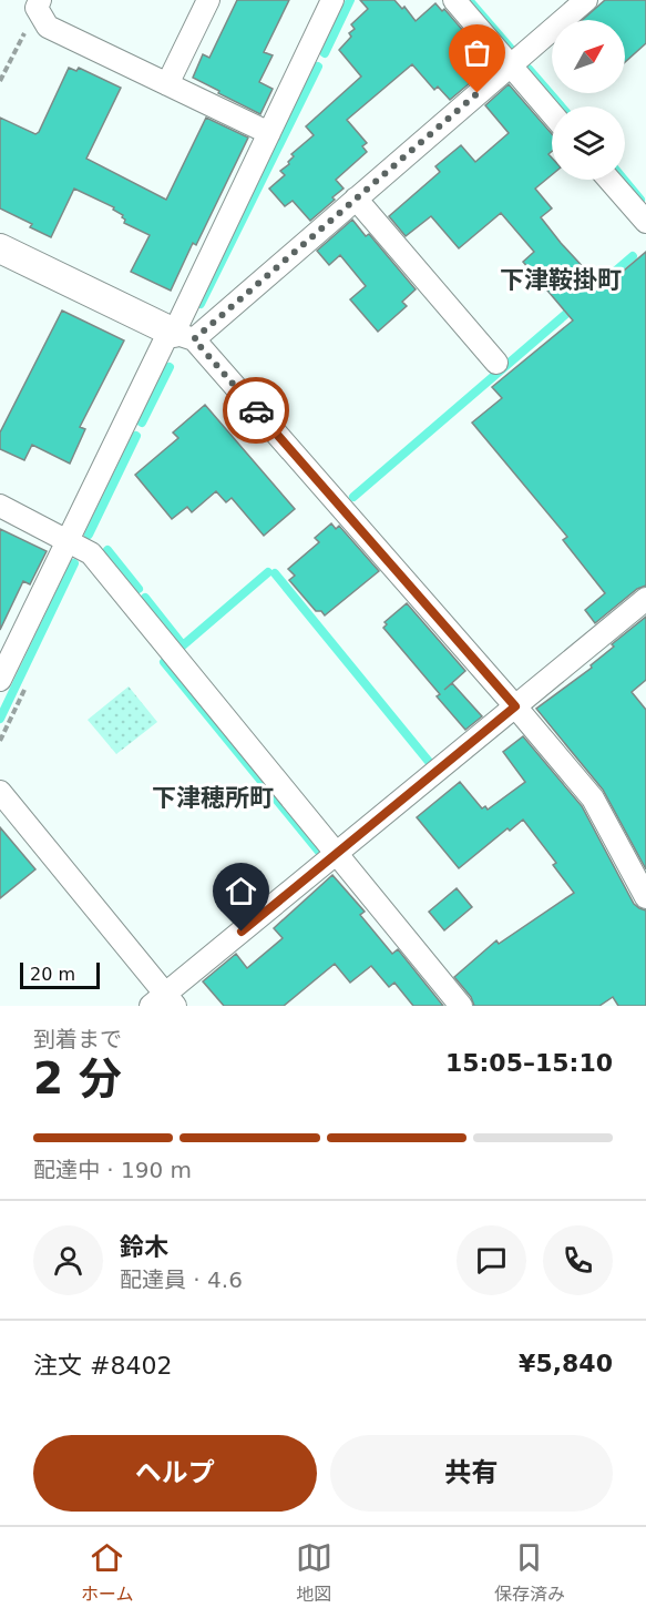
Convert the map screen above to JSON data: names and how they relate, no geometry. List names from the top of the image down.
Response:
{
  "districts": ["下津鞍掛町", "下津穂所町"],
  "scale_bar": "20 m",
  "north": "top right",
  "page": {
    "scale": "20 m",
    "heading": ["2 分", "到着まで", "15:05–15:10"],
    "panel": [
      "鈴木",
      "配達員 · 4.6",
      "注文 #8402",
      "¥5,840"
    ],
    "bar": "配達中 · 190 m",
    "buttons": ["ヘルプ", "共有"],
    "tabs": ["ホーム", "地図", "保存済み"]
  }
}
